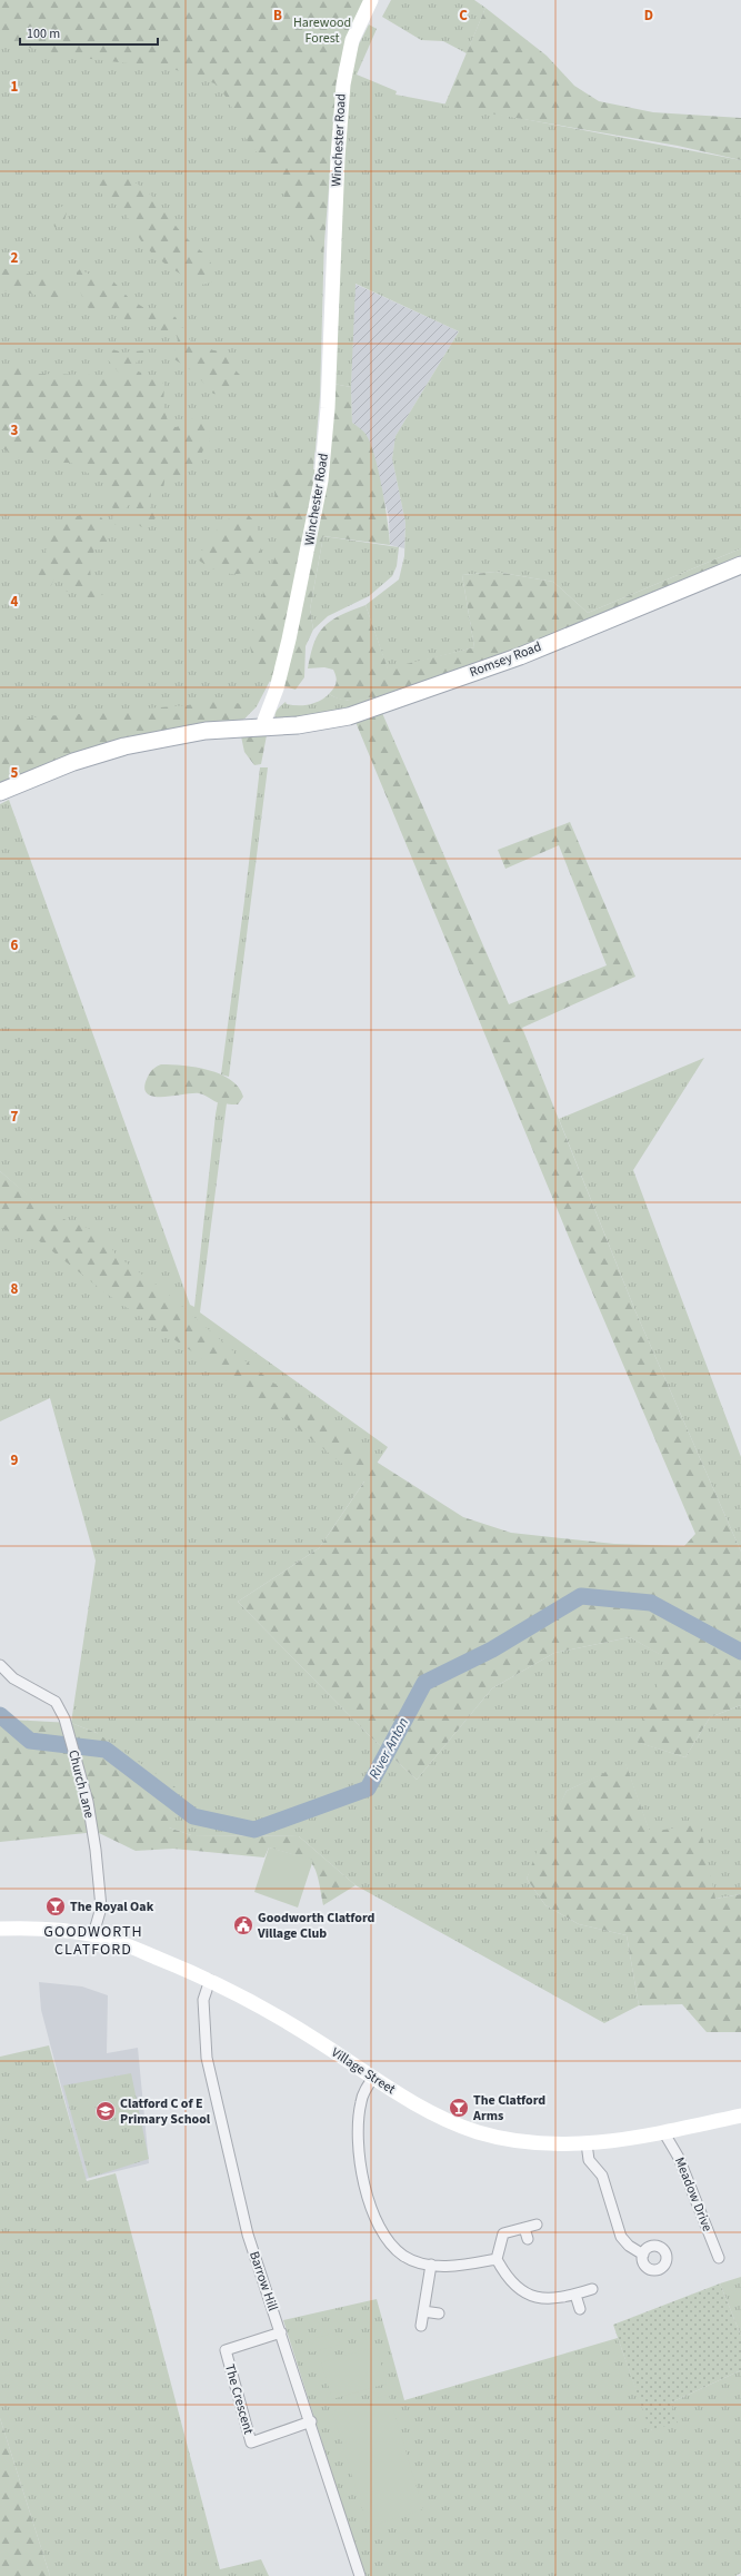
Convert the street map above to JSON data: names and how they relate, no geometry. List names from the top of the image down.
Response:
{
  "streets": {
    "main road": ["Romsey Road"],
    "street": [
      "Winchester Road",
      "Church Lane",
      "Village Street",
      "Meadow Drive",
      "Barrow Hill",
      "The Crescent"
    ]
  },
  "crossings": [
    ["Winchester Road", "Romsey Road"],
    ["Church Lane", "Village Street"],
    ["Village Street", "Meadow Drive"],
    ["Village Street", "Barrow Hill"],
    ["Barrow Hill", "The Crescent"]
  ],
  "districts": ["GOODWORTH CLATFORD"],
  "water": ["River Anton"],
  "parks": ["Harewood Forest"],
  "places": {
    "bar": ["The Royal Oak", "The Clatford Arms"],
    "public building": ["Goodworth Clatford Village Club"],
    "school or university": ["Clatford C of E Primary School"]
  },
  "scale_bar": "100 m",
  "grid": {
    "columns": ["B", "C", "D"],
    "rows": [
      "1",
      "2",
      "3",
      "4",
      "5",
      "6",
      "7",
      "8",
      "9"
    ]
  }
}
